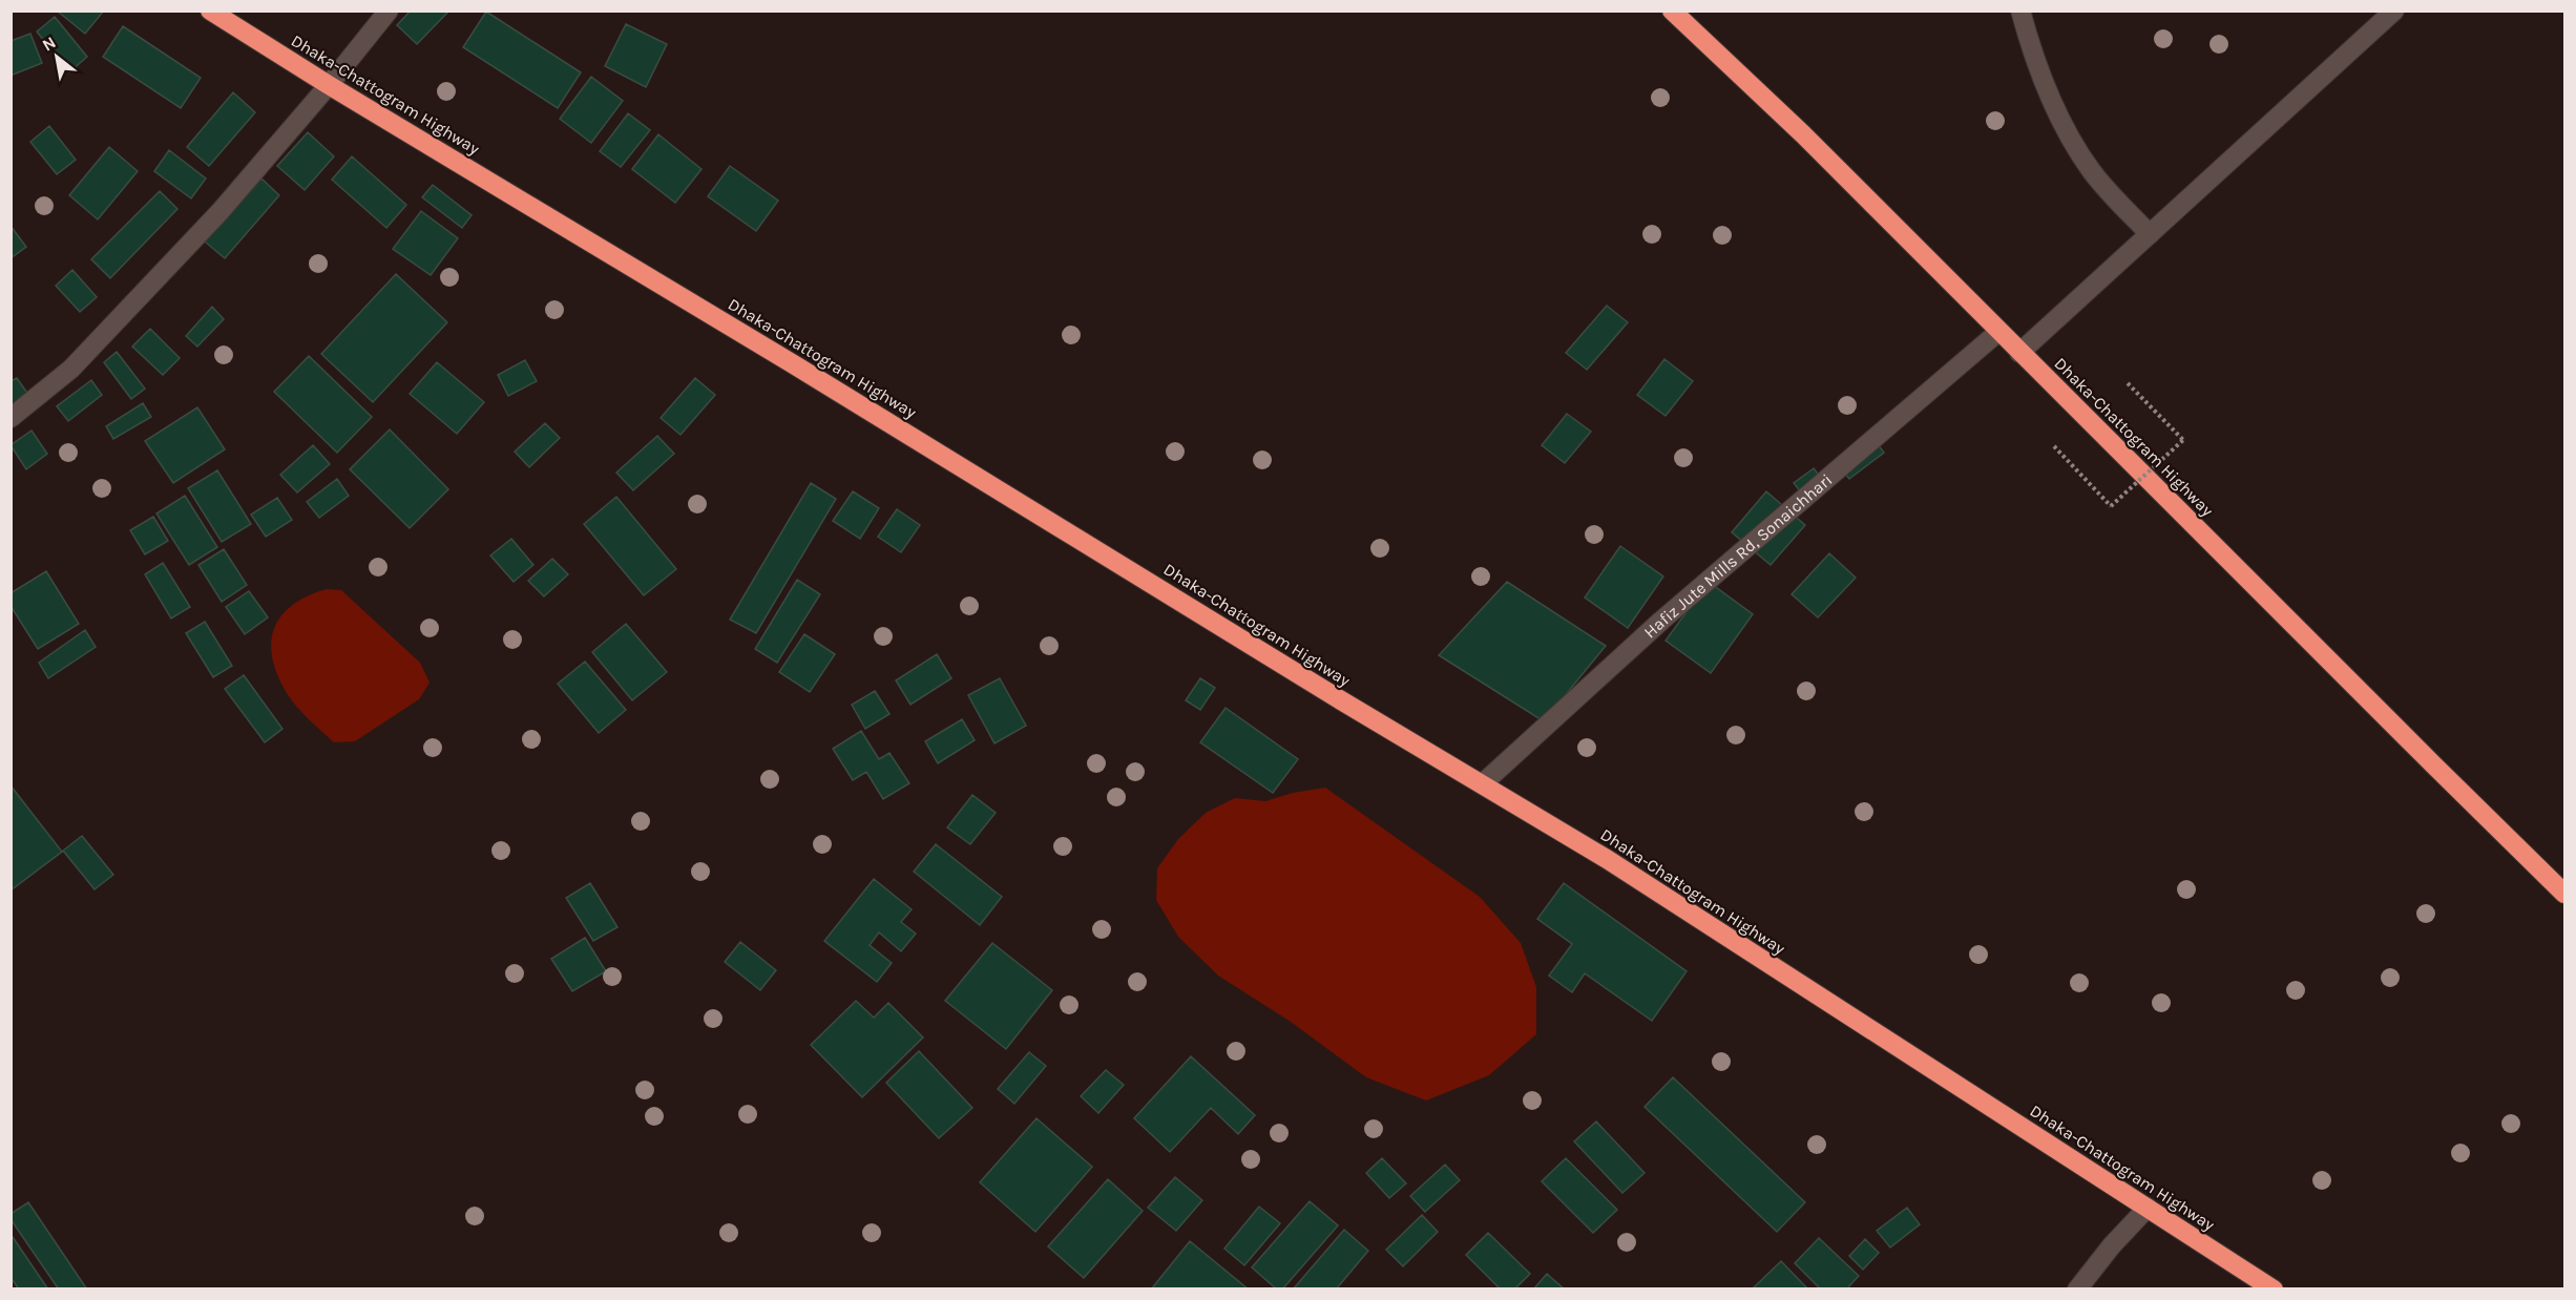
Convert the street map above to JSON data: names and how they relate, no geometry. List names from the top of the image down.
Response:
{
  "streets": {
    "highway": ["Dhaka-Chattogram Highway"],
    "street": ["Hafiz Jute Mills Rd, Sonaichhari"]
  },
  "crossings": [
    ["Dhaka-Chattogram Highway", "Hafiz Jute Mills Rd, Sonaichhari"]
  ],
  "north": "top left"
}
